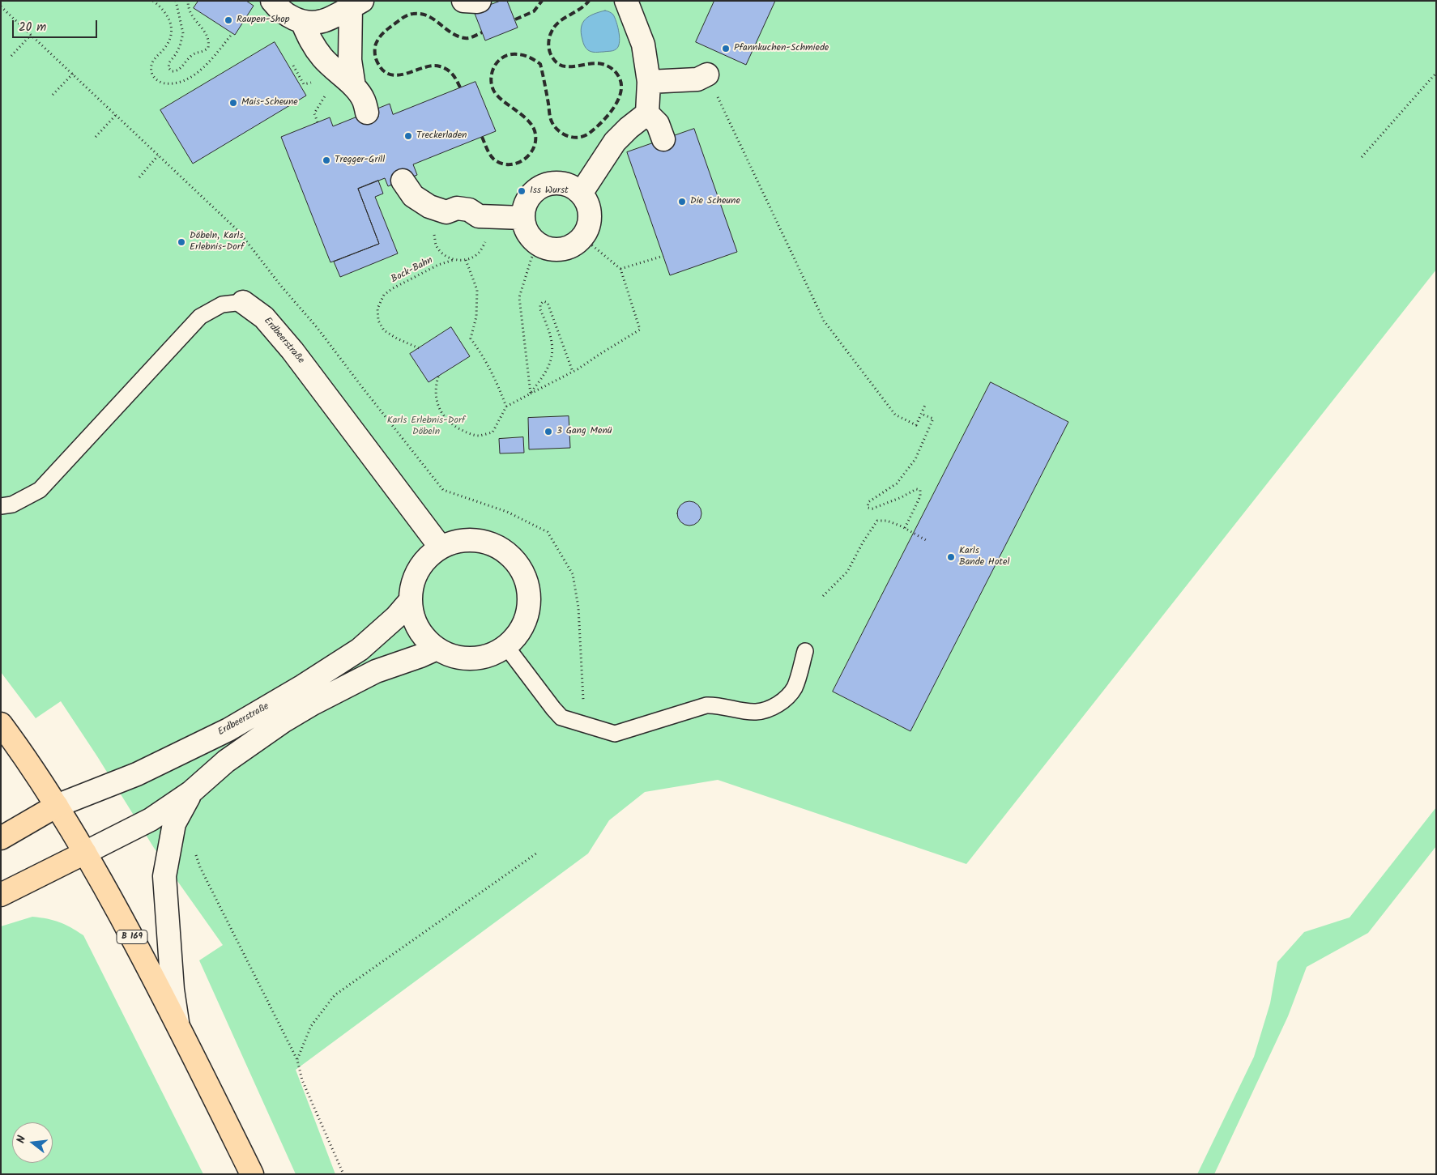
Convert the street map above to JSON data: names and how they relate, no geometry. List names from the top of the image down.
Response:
{
  "streets": {
    "main road": ["B 169"],
    "street": ["Erdbeerstraße"],
    "path": ["Bock-Bahn"]
  },
  "crossings": [
    ["Erdbeerstraße", "B 169"]
  ],
  "parks": ["Karls Erlebnis-Dorf Döbeln"],
  "places": [
    "Raupen-Shop",
    "Pfannkuchen-Schmiede",
    "Mais-Scheune",
    "Treckerladen",
    "Tregger-Grill",
    "Iss Wurst",
    "Die Scheune",
    "Döbeln, Karls Erlebnis-Dorf",
    "3 Gang Menü",
    "Karls Bande Hotel"
  ],
  "scale_bar": "20 m",
  "north": "left"
}
